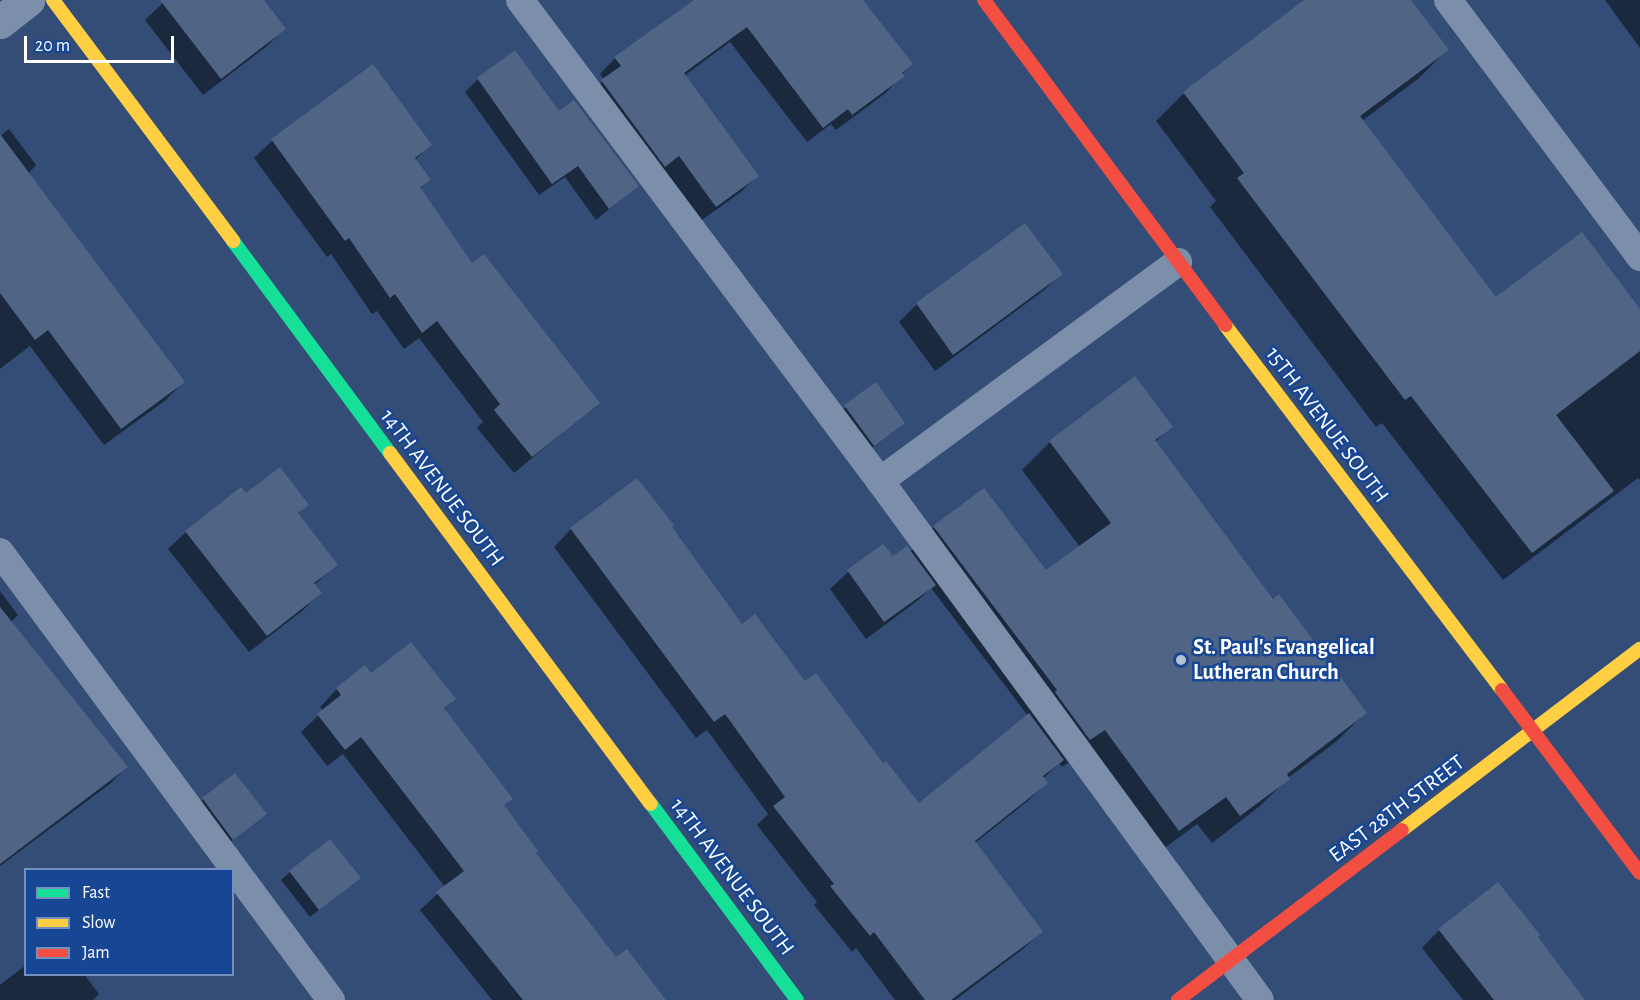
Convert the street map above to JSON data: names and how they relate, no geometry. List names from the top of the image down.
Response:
{
  "streets": {
    "street": ["15TH AVENUE SOUTH", "14TH AVENUE SOUTH", "EAST 28TH STREET"]
  },
  "crossings": [
    ["15TH AVENUE SOUTH", "EAST 28TH STREET"]
  ],
  "places": ["St. Paul's Evangelical Lutheran Church"],
  "legend": ["Fast", "Slow", "Jam"],
  "scale_bar": "20 m"
}
